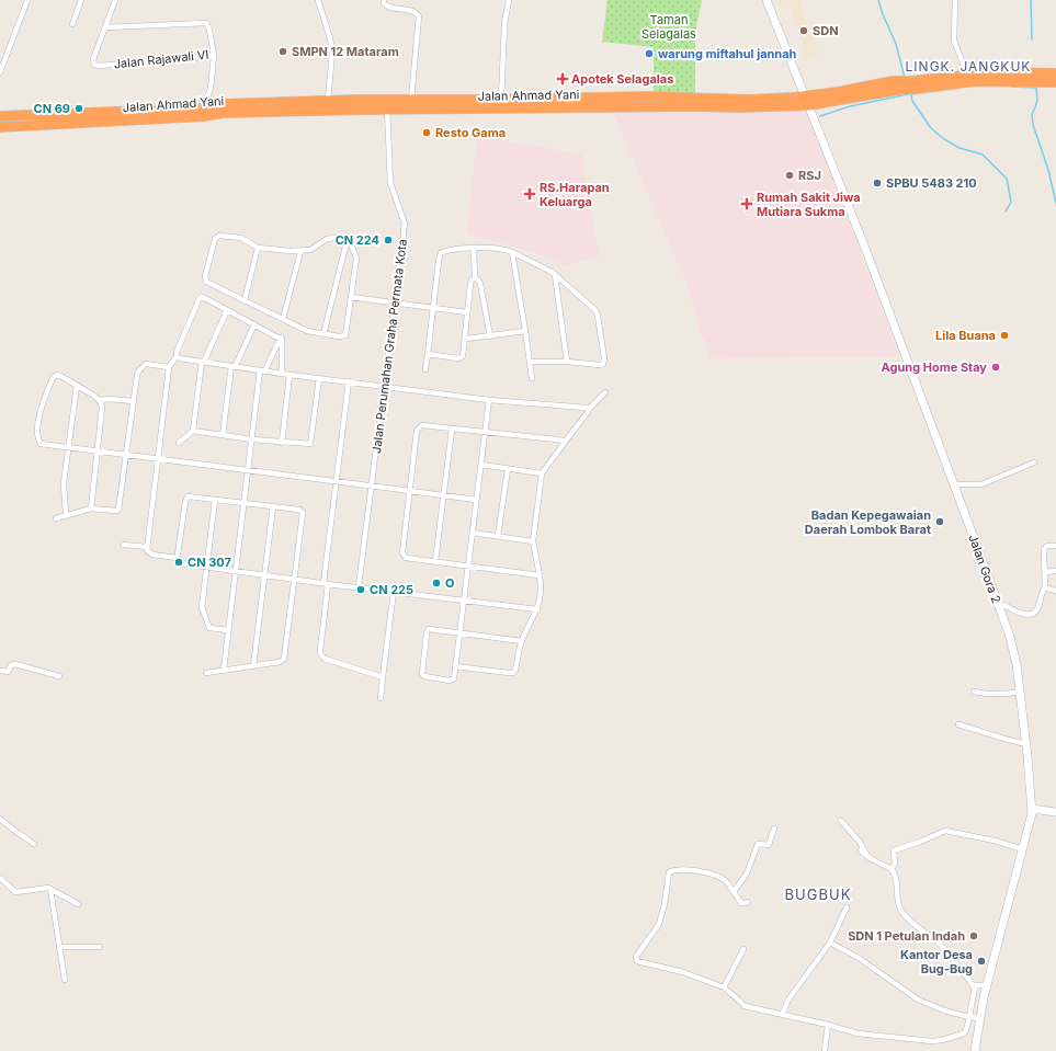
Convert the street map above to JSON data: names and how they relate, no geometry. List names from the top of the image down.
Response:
{
  "streets": {
    "highway": ["Jalan Ahmad Yani"],
    "street": ["Jalan Rajawali VI", "Jalan Perumahan Graha Permata Kota", "Jalan Gora 2"]
  },
  "crossings": [
    ["Jalan Ahmad Yani", "Jalan Perumahan Graha Permata Kota"],
    ["Jalan Ahmad Yani", "Jalan Gora 2"]
  ],
  "districts": ["LINGK. JANGKUK", "BUGBUK"],
  "parks": ["Taman Selagalas"],
  "places": {
    "other": [
      "SDN",
      "SMPN 12 Mataram",
      "warung miftahul jannah",
      "CN 69",
      "Resto Gama",
      "RSJ",
      "SPBU 5483 210",
      "CN 224",
      "Lila Buana",
      "Agung Home Stay",
      "Badan Kepegawaian Daerah Lombok Barat",
      "CN 307",
      "O",
      "CN 225",
      "SDN 1 Petulan Indah",
      "Kantor Desa Bug-Bug"
    ],
    "health": ["Apotek Selagalas", "RS.Harapan Keluarga", "Rumah Sakit Jiwa Mutiara Sukma"]
  }
}
